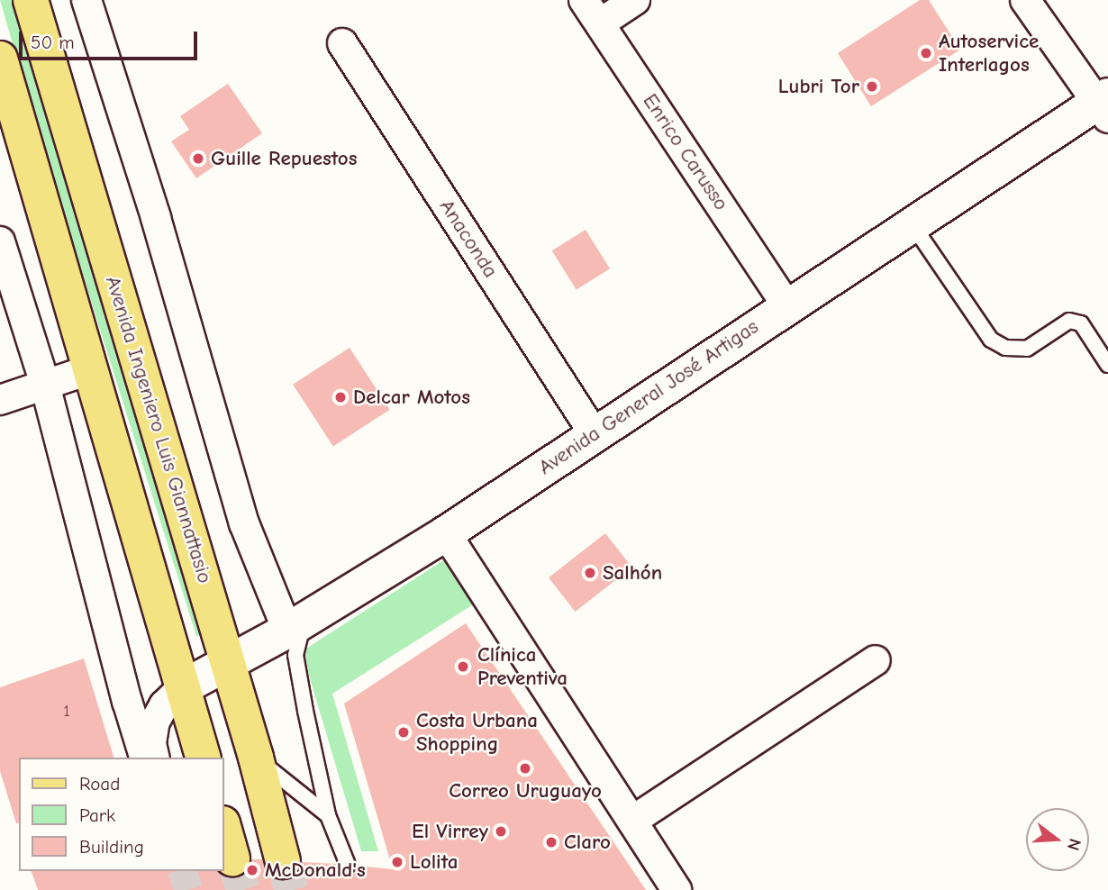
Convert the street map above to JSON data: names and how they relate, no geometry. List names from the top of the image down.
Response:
{
  "streets": {
    "main road": ["Avenida Ingeniero Luis Giannattasio"],
    "street": ["Enrico Carusso", "Anaconda", "Avenida General José Artigas"]
  },
  "crossings": [
    ["Enrico Carusso", "Avenida General José Artigas"],
    ["Anaconda", "Avenida General José Artigas"],
    ["Avenida General José Artigas", "Avenida Ingeniero Luis Giannattasio"]
  ],
  "places": [
    "Autoservice Interlagos",
    "Lubri Tor",
    "Guille Repuestos",
    "Delcar Motos",
    "Salhón",
    "Clínica Preventiva",
    "Costa Urbana Shopping",
    "Correo Uruguayo",
    "El Virrey",
    "Claro",
    "Lolita",
    "McDonald's"
  ],
  "house_numbers": ["1"],
  "legend": ["Road", "Park", "Building"],
  "scale_bar": "50 m",
  "north": "right"
}
